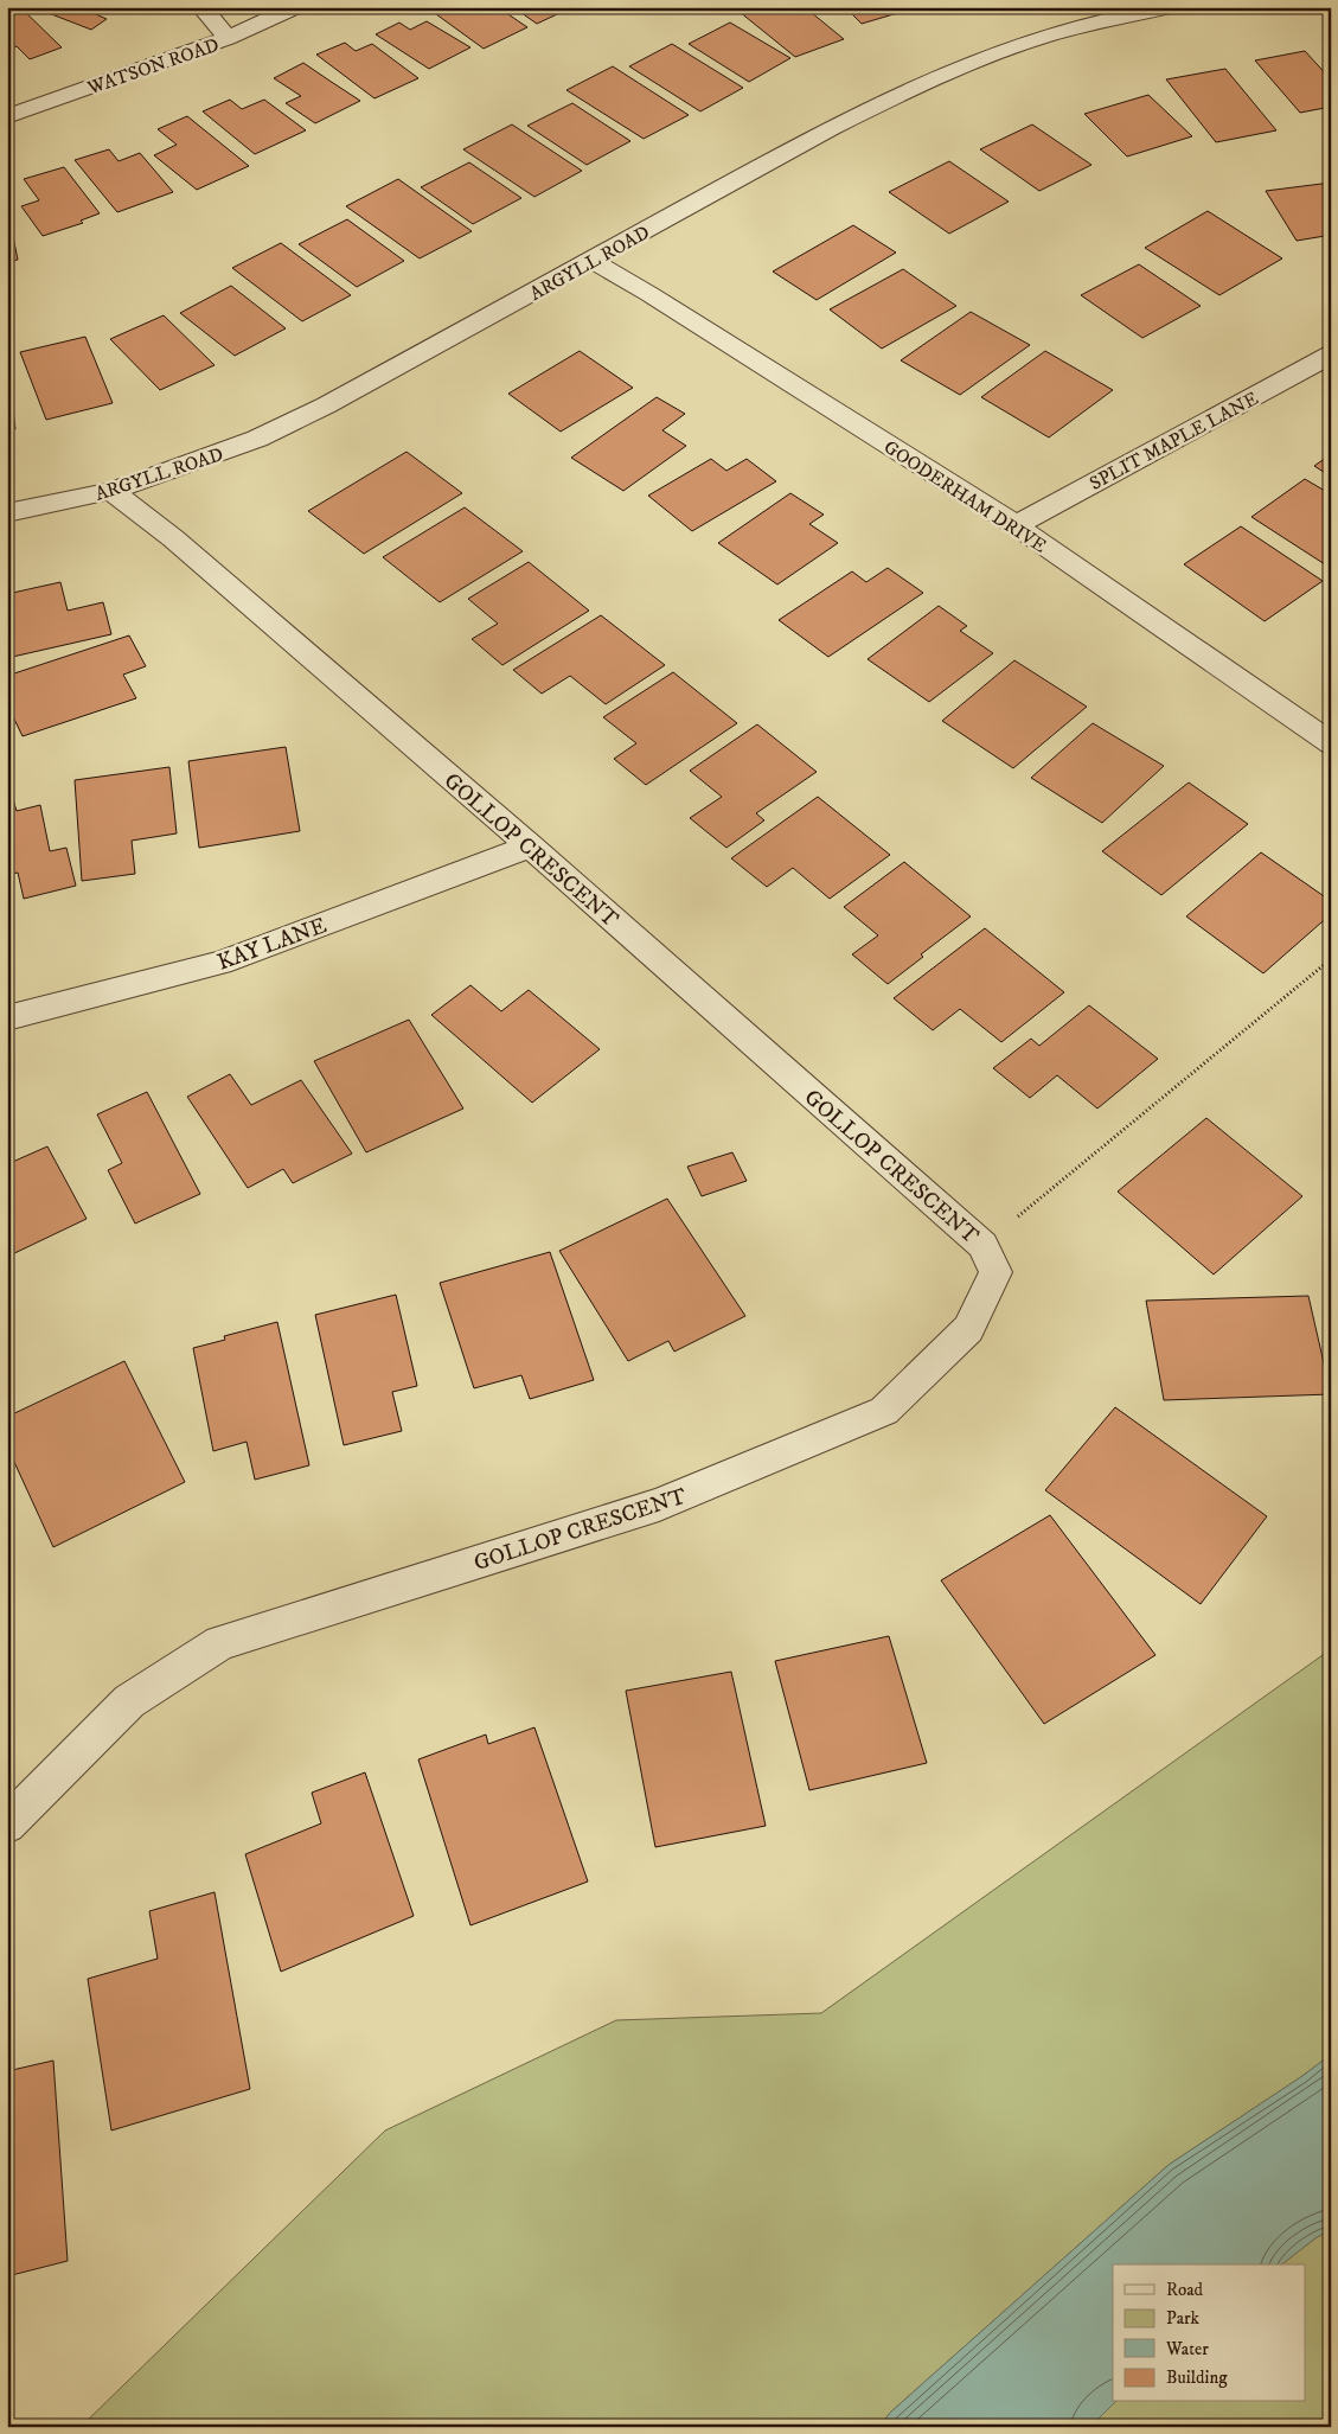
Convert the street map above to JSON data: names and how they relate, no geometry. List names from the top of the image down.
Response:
{
  "streets": {
    "street": [
      "WATSON ROAD",
      "ARGYLL ROAD",
      "SPLIT MAPLE LANE",
      "GOODERHAM DRIVE",
      "GOLLOP CRESCENT",
      "KAY LANE"
    ]
  },
  "crossings": [
    ["ARGYLL ROAD", "GOODERHAM DRIVE"],
    ["ARGYLL ROAD", "GOLLOP CRESCENT"],
    ["SPLIT MAPLE LANE", "GOODERHAM DRIVE"],
    ["GOLLOP CRESCENT", "KAY LANE"]
  ],
  "legend": [
    "Road",
    "Park",
    "Water",
    "Building"
  ]
}
